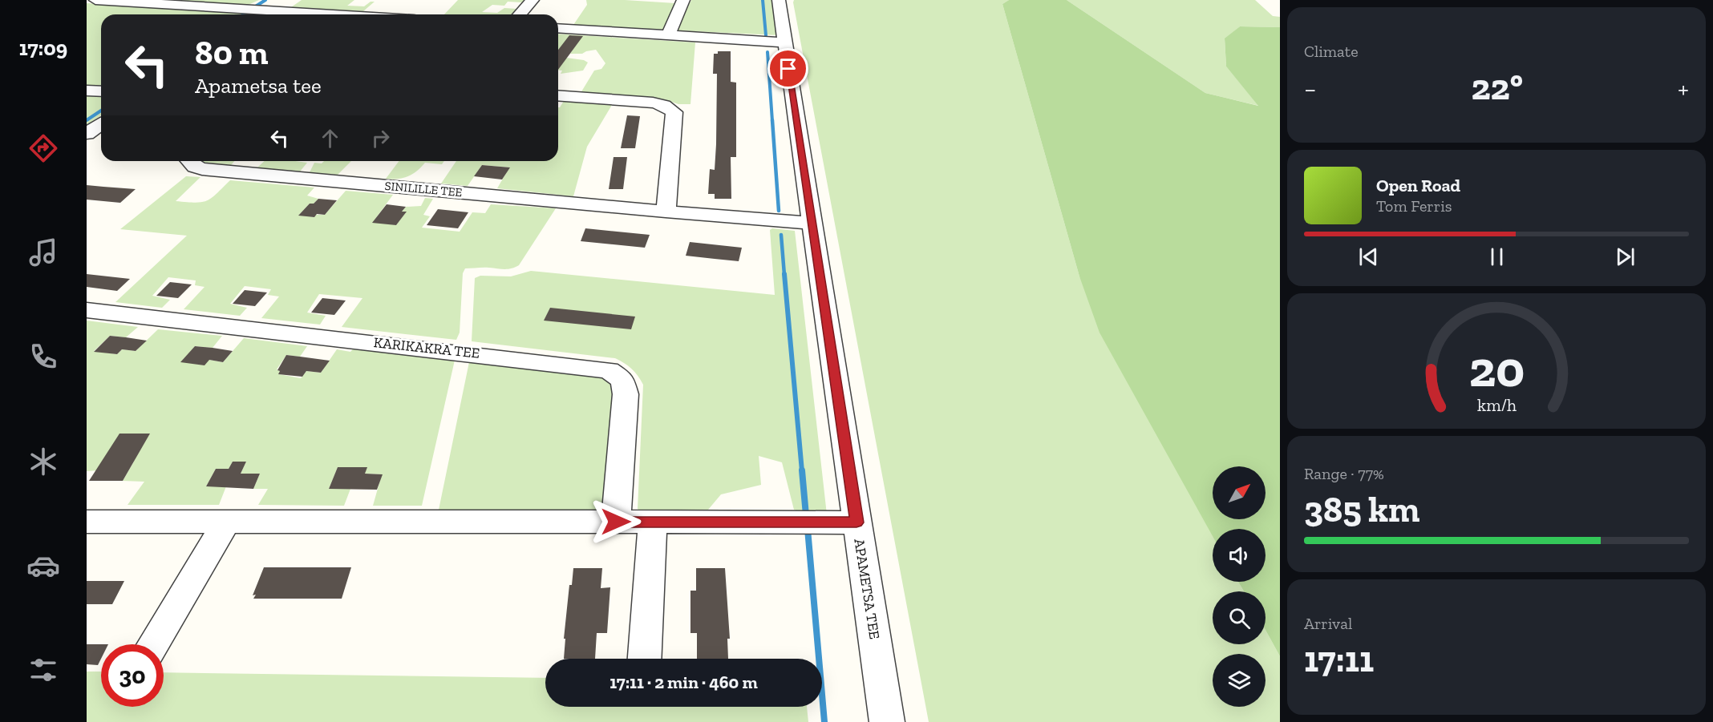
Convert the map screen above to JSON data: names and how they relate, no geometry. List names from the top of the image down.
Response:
{
  "streets": {
    "street": ["SINILILLE TEE", "KARIKAKRA TEE", "APAMETSA TEE"]
  },
  "crossings": [
    ["SINILILLE TEE", "APAMETSA TEE"]
  ],
  "north": "top right",
  "page": {
    "tabs": "17:09",
    "tile": [
      "Climate",
      ["Range · 77%", "385 km"],
      ["Arrival", "17:11"]
    ],
    "turn": ["80 m", "Apametsa tee"],
    "heat": ["−", "22°", "+"],
    "song": ["Open Road", "Tom Ferris"],
    "limit": "30",
    "trip": "17:11 · 2 min · 460 m",
    "gauge": ["20", "km/h"]
  }
}
